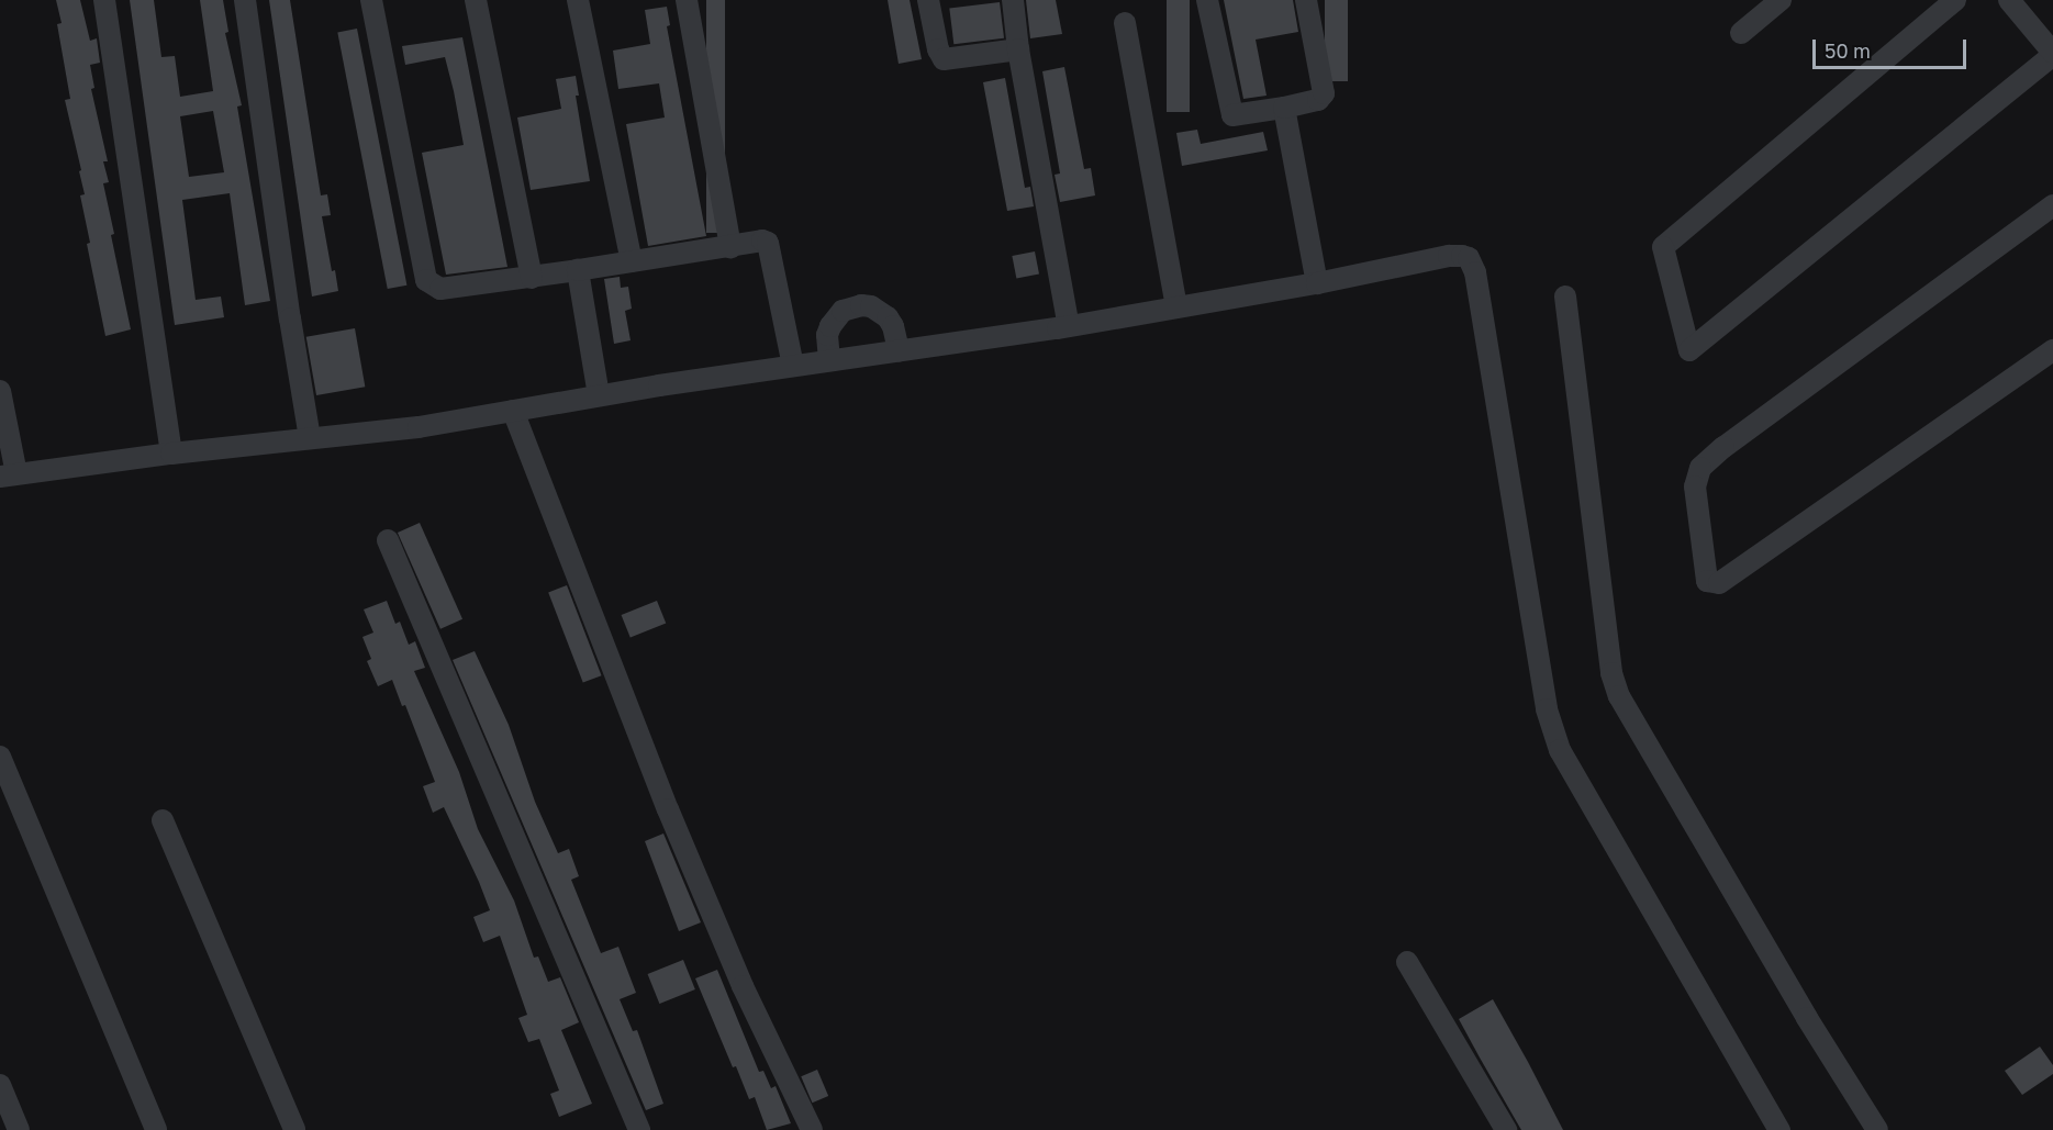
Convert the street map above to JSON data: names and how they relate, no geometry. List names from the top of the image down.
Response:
{
  "scale_bar": "50 m"
}
